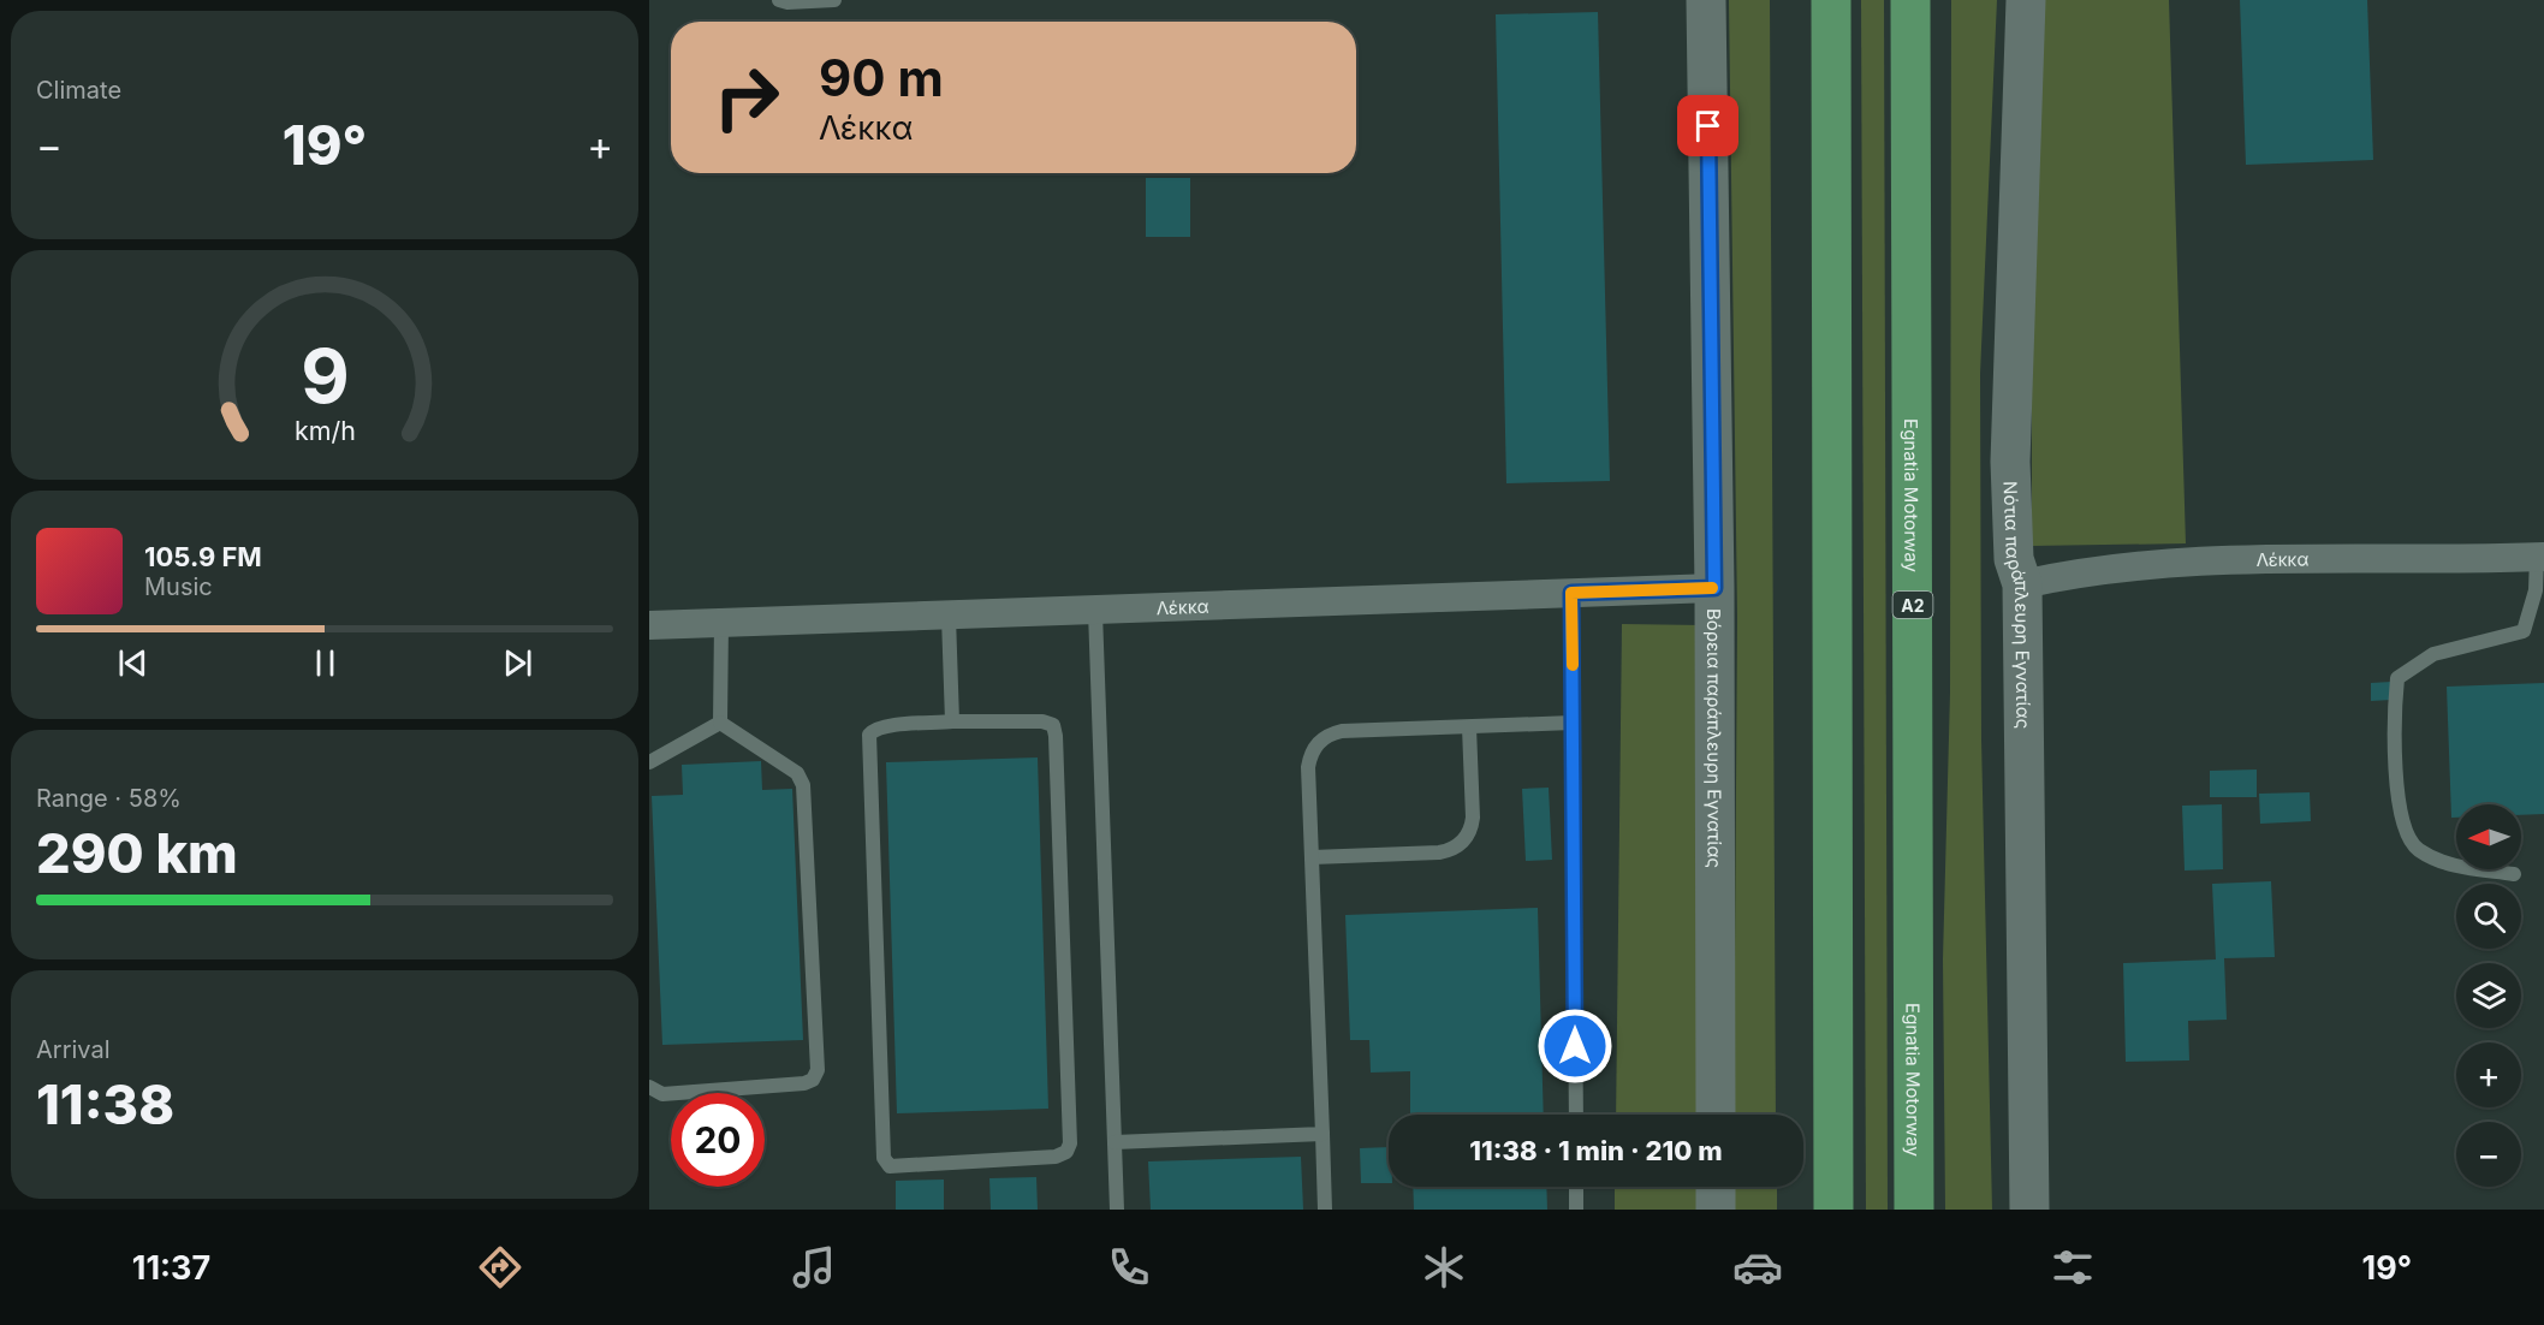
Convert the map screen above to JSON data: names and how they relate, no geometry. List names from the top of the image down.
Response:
{
  "streets": {
    "highway": ["Egnatia Motorway", "Α2"],
    "street": ["Λέκκα", "Νότια παράπλευρη Εγνατίας", "Βόρεια παράπλευρη Εγνατίας"]
  },
  "crossings": [
    ["Λέκκα", "Νότια παράπλευρη Εγνατίας"],
    ["Λέκκα", "Βόρεια παράπλευρη Εγνατίας"]
  ],
  "north": "left",
  "page": {
    "tile": [
      "Climate",
      ["Range · 58%", "290 km"],
      ["Arrival", "11:38"]
    ],
    "turn": ["90 m", "Λέκκα"],
    "heat": ["−", "19°", "+"],
    "song": ["105.9 FM", "Music"],
    "map_buttons": ["+", "−"],
    "limit": "20",
    "trip": "11:38 · 1 min · 210 m",
    "tabs": ["11:37", "19°"],
    "gauge": ["9", "km/h"]
  }
}
